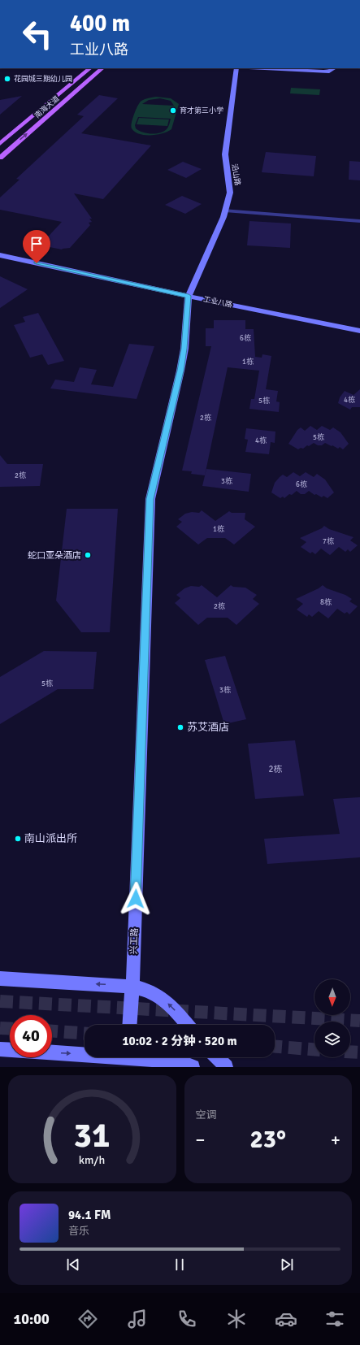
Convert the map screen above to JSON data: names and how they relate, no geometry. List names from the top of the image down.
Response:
{
  "streets": {
    "main road": ["南海大道"],
    "street": ["沿山路", "工业八路", "兴工路"]
  },
  "crossings": [
    ["沿山路", "工业八路"],
    ["沿山路", "兴工路"],
    ["工业八路", "兴工路"]
  ],
  "places": [
    "花园城三期幼儿园",
    "育才第三小学",
    "蛇口亚朵酒店",
    "苏艾酒店",
    "南山派出所"
  ],
  "house_numbers": [
    "6栋",
    "1栋",
    "4栋",
    "5栋",
    "2栋",
    "5栋",
    "4栋",
    "2栋",
    "3栋",
    "6栋",
    "1栋",
    "7栋",
    "8栋",
    "2栋",
    "5栋",
    "3栋",
    "2栋"
  ],
  "north": "bottom",
  "page": {
    "turn": ["400 m", "工业八路"],
    "limit": "40",
    "trip": "10:02 · 2 分钟 · 520 m",
    "tile": "空调",
    "heat": ["−", "23°", "+"],
    "song": ["94.1 FM", "音乐"],
    "tabs": "10:00",
    "gauge": ["31", "km/h"]
  }
}
